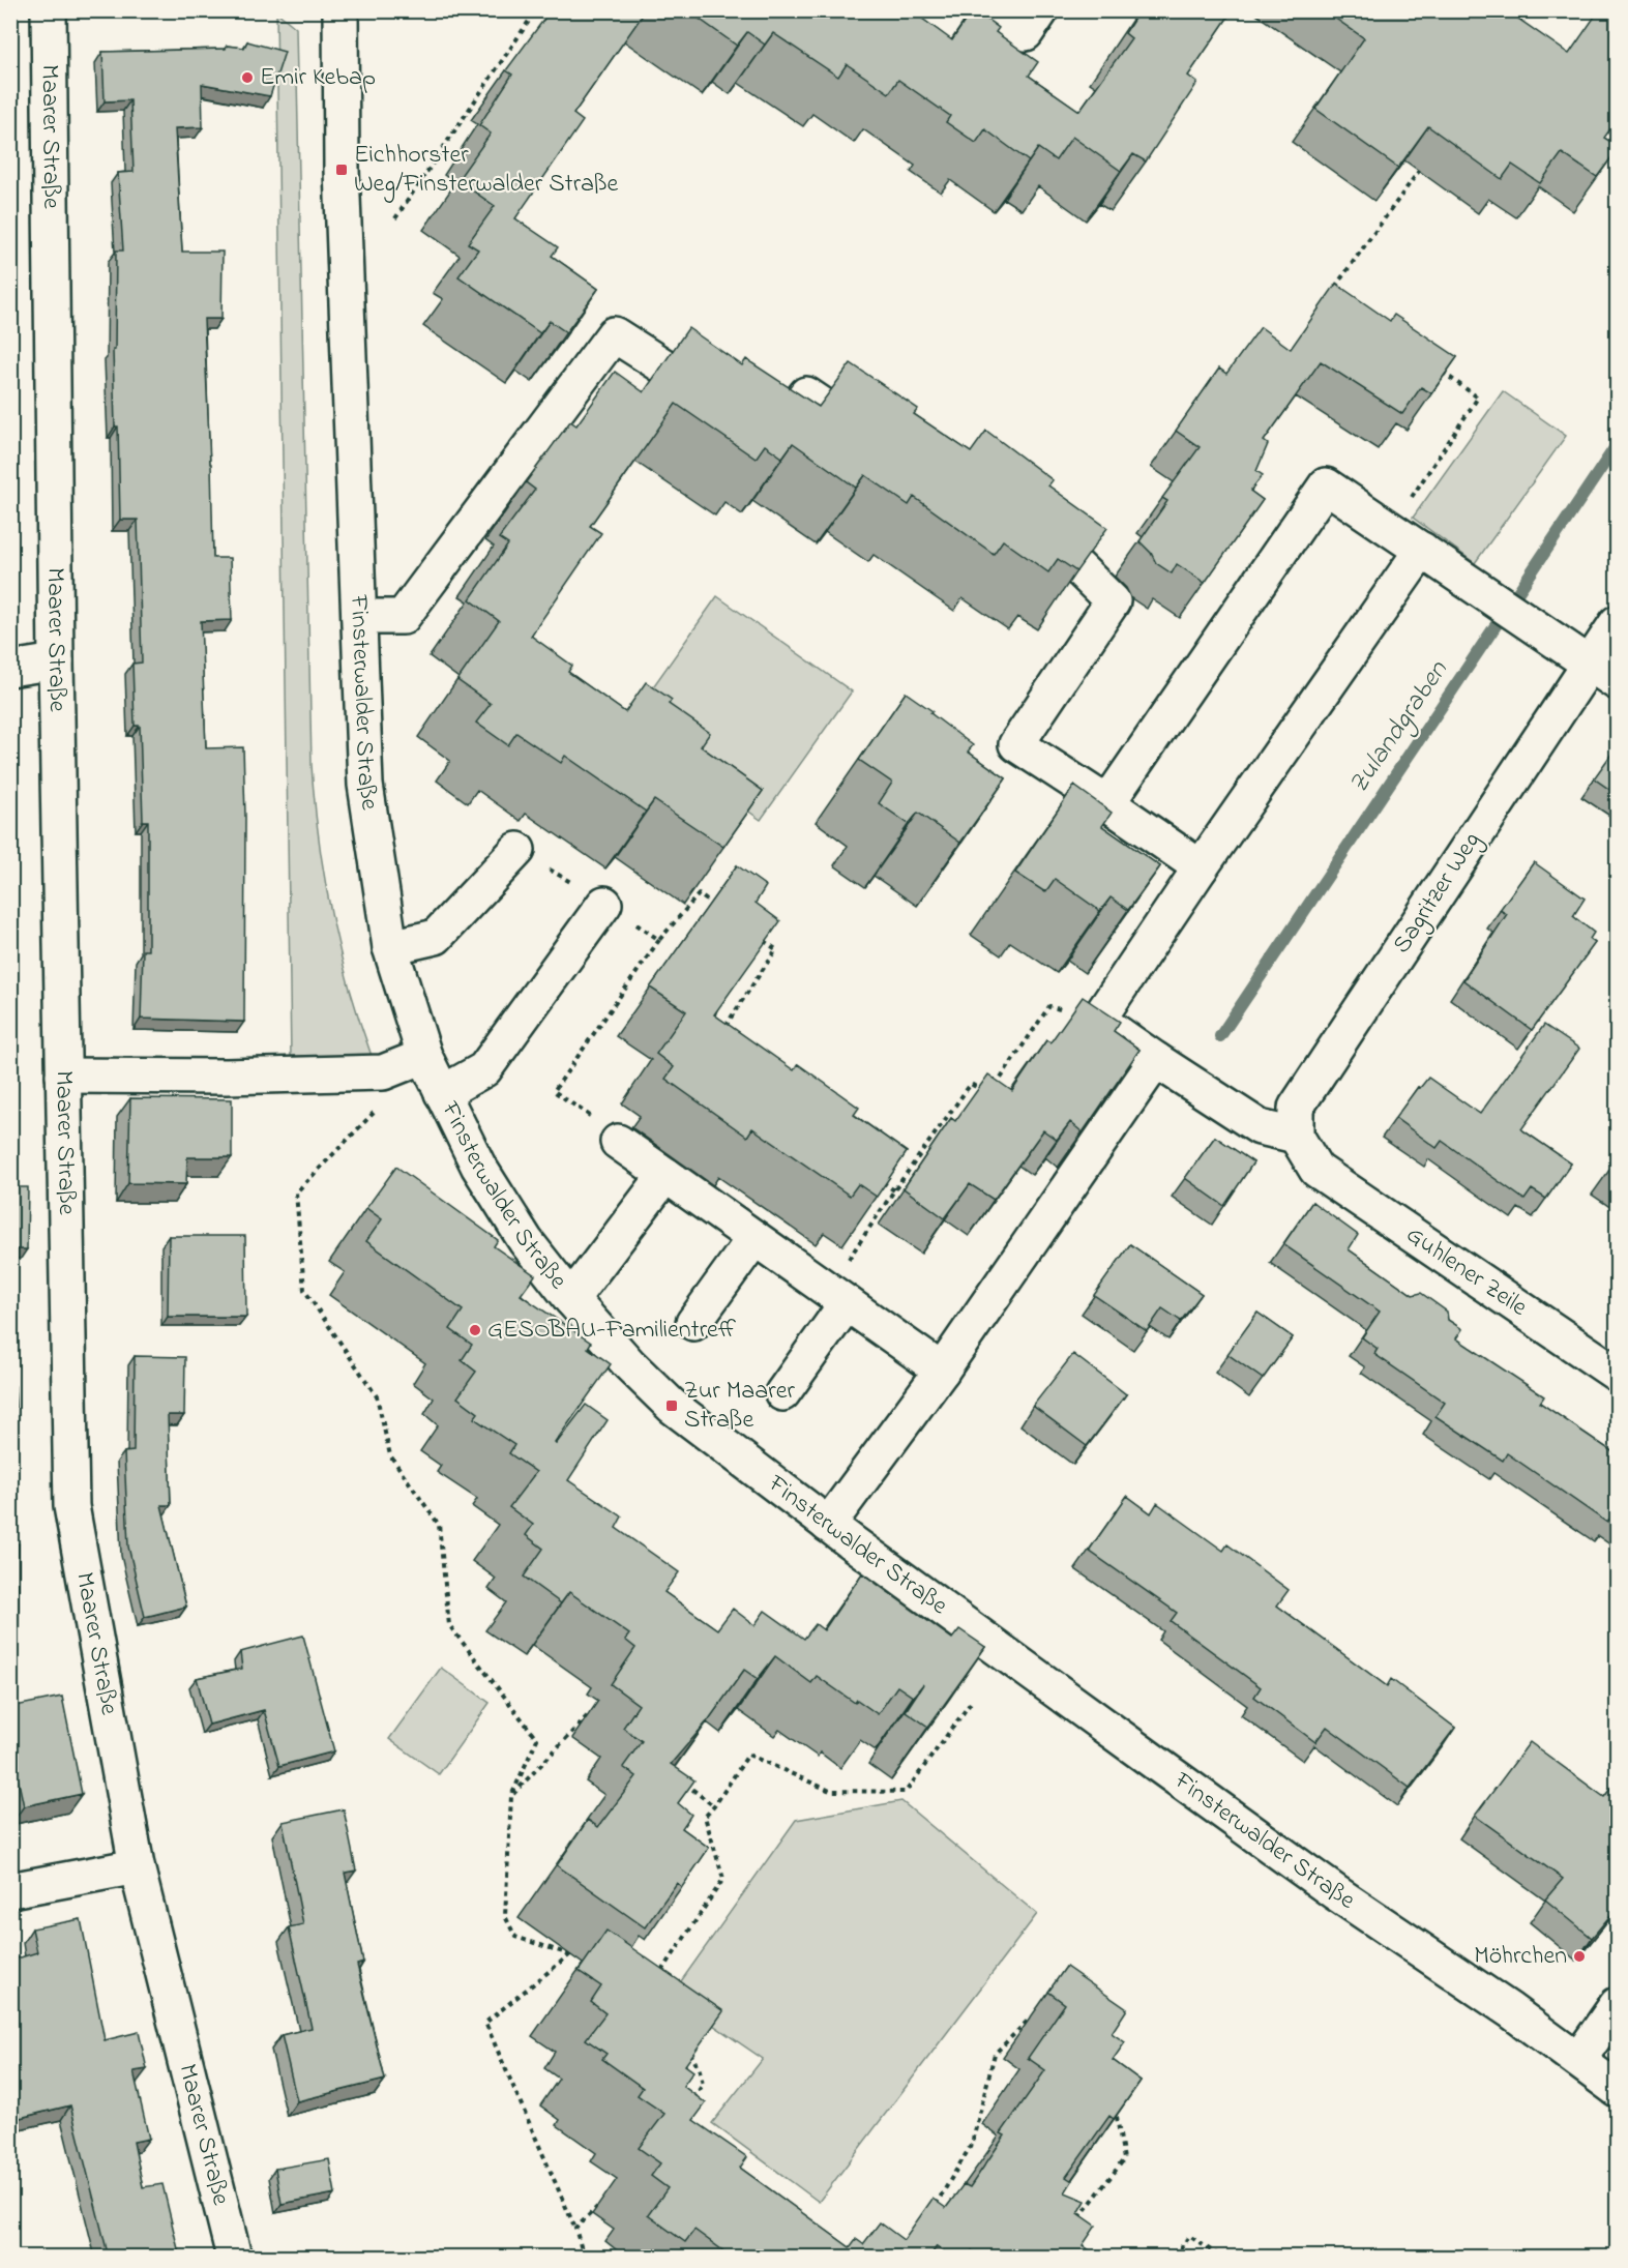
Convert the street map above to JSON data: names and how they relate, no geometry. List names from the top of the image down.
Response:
{
  "streets": {
    "street": [
      "Maarer Straße",
      "Finsterwalder Straße",
      "Sagritzer Weg",
      "Guhlener Zeile"
    ]
  },
  "crossings": [
    ["Sagritzer Weg", "Guhlener Zeile"]
  ],
  "water": ["Zulandgraben"],
  "places": {
    "other": ["Emir Kebap", "GESOBAU-Familientreff", "Möhrchen"],
    "transit": ["Eichhorster Weg/Finsterwalder Straße", "Zur Maarer Straße"]
  }
}
